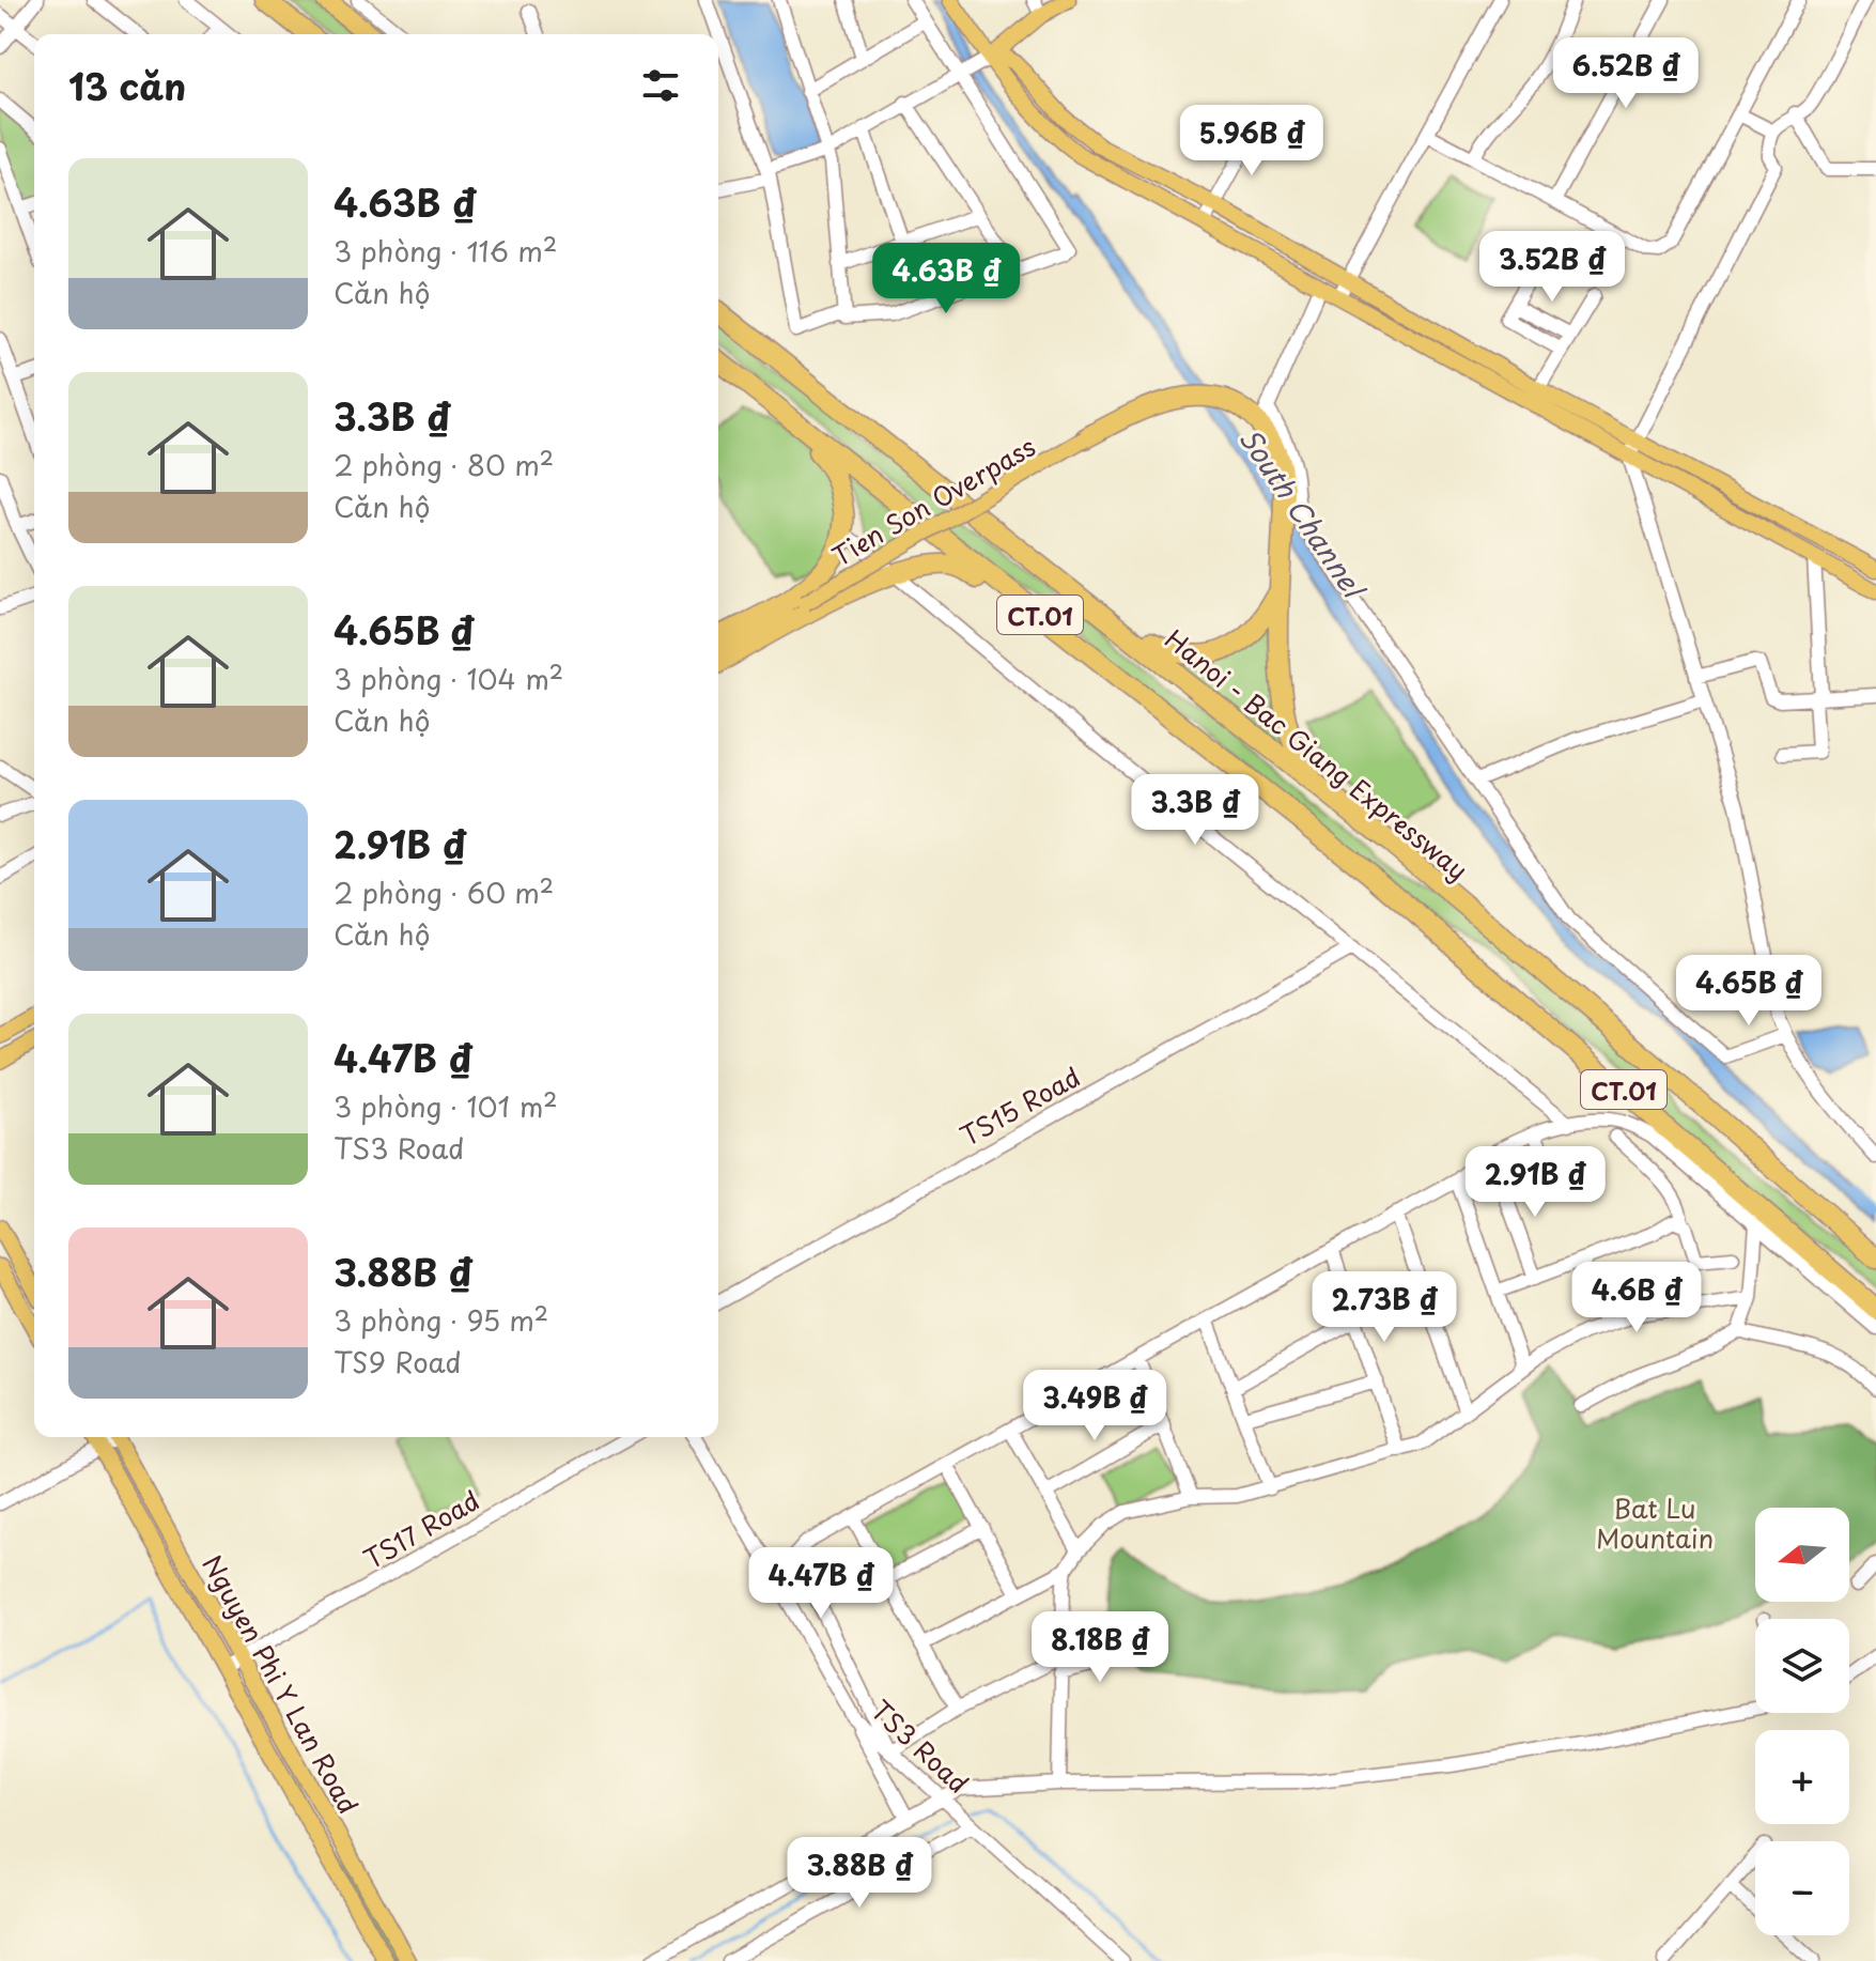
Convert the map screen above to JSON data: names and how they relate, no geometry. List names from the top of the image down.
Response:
{
  "streets": {
    "highway": ["CT.01", "Hanoi - Bac Giang Expressway"],
    "main road": ["Tien Son Overpass", "Nguyen Phi Y Lan Road"],
    "street": ["TS15 Road", "TS17 Road", "TS3 Road"]
  },
  "crossings": [
    ["Tien Son Overpass", "CT.01"],
    ["TS17 Road", "Nguyen Phi Y Lan Road"]
  ],
  "water": ["South Channel"],
  "parks": ["Bat Lu Mountain"],
  "north": "left",
  "page": {
    "heading": "13 căn",
    "price": [
      "6.52B ₫",
      "5.96B ₫",
      "3.52B ₫",
      "4.63B ₫",
      "3.3B ₫",
      "4.65B ₫",
      "2.91B ₫",
      "4.6B ₫",
      "2.73B ₫",
      "3.49B ₫",
      "4.47B ₫",
      "8.18B ₫",
      "3.88B ₫"
    ],
    "list": [
      {
        "name": "4.63B ₫",
        "note": "3 phòng · 116 m² · Căn hộ"
      },
      {
        "name": "3.3B ₫",
        "note": "2 phòng · 80 m² · Căn hộ"
      },
      {
        "name": "4.65B ₫",
        "note": "3 phòng · 104 m² · Căn hộ"
      },
      {
        "name": "2.91B ₫",
        "note": "2 phòng · 60 m² · Căn hộ"
      },
      {
        "name": "4.47B ₫",
        "note": "3 phòng · 101 m² · TS3 Road"
      },
      {
        "name": "3.88B ₫",
        "note": "3 phòng · 95 m² · TS9 Road"
      }
    ],
    "map_buttons": ["+", "−"]
  }
}
